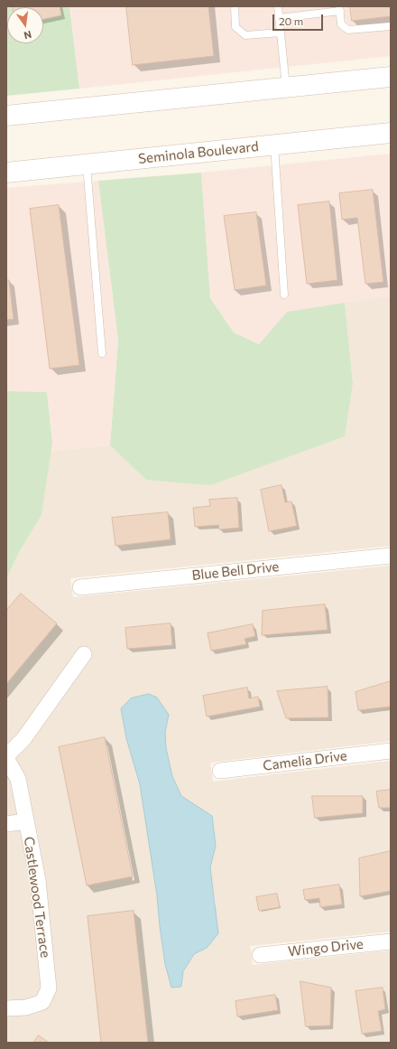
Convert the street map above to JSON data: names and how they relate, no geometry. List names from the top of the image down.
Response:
{
  "streets": {
    "main road": ["Seminola Boulevard"],
    "street": [
      "Blue Bell Drive",
      "Camelia Drive",
      "Castlewood Terrace",
      "Wingo Drive"
    ]
  },
  "scale_bar": "20 m",
  "north": "bottom"
}
